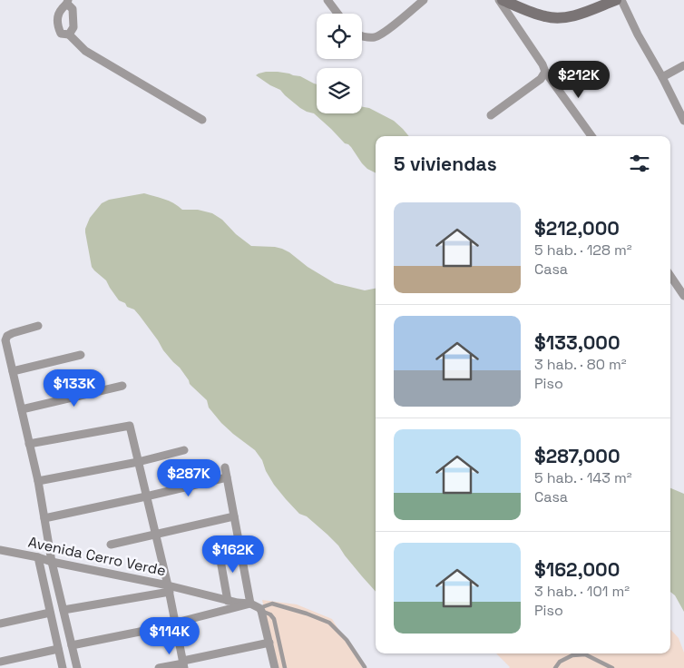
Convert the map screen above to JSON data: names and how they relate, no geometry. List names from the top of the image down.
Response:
{
  "streets": {
    "street": ["Avenida Cerro Verde"]
  },
  "page": {
    "price": [
      "$212K",
      "$133K",
      "$287K",
      "$162K",
      "$114K"
    ],
    "heading": "5 viviendas",
    "list": [
      {
        "name": "$212,000",
        "note": "5 hab. · 128 m² · Casa"
      },
      {
        "name": "$133,000",
        "note": "3 hab. · 80 m² · Piso"
      },
      {
        "name": "$287,000",
        "note": "5 hab. · 143 m² · Casa"
      },
      {
        "name": "$162,000",
        "note": "3 hab. · 101 m² · Piso"
      }
    ]
  }
}
